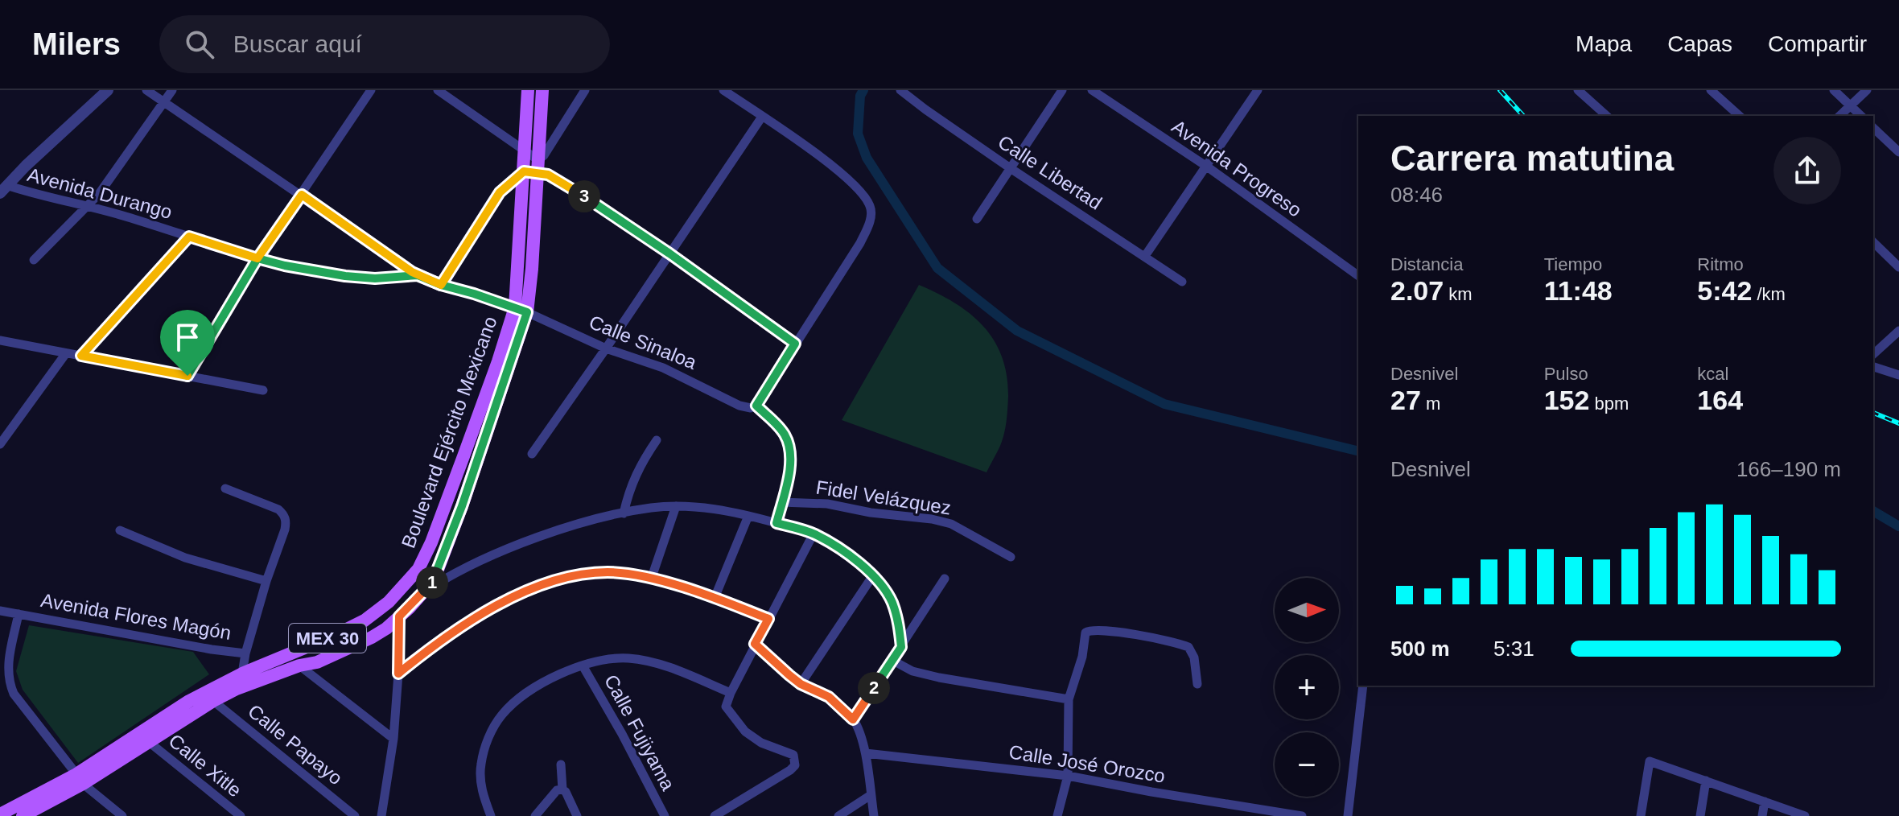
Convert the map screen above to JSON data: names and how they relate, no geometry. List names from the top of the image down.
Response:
{
  "streets": {
    "main road": ["Boulevard Ejército Mexicano", "MEX 30"],
    "street": [
      "Avenida Progreso",
      "Calle Libertad",
      "Avenida Durango",
      "Calle Sinaloa",
      "Fidel Velázquez",
      "Avenida Flores Magón",
      "Calle Fujiyama",
      "Calle Papayo",
      "Calle José Orozco",
      "Calle Xitle"
    ]
  },
  "crossings": [
    ["Avenida Durango", "Calle Sinaloa"],
    ["Calle Sinaloa", "Boulevard Ejército Mexicano"],
    ["Boulevard Ejército Mexicano", "Avenida Flores Magón"],
    ["Boulevard Ejército Mexicano", "Calle Papayo"],
    ["Boulevard Ejército Mexicano", "Calle Xitle"]
  ],
  "north": "right",
  "page": {
    "header": "Milers",
    "search": "Buscar aquí",
    "nav": ["Mapa", "Capas", "Compartir"],
    "heading": ["Carrera matutina", "08:46"],
    "pins": ["3", "1", "2"],
    "stats": [
      ["Distancia", "2.07 km"],
      ["Tiempo", "11:48"],
      ["Ritmo", "5:42 /km"],
      ["Desnivel", "27 m"],
      ["Pulso", "152 bpm"],
      ["kcal", "164"]
    ],
    "chart": ["Desnivel", "166–190 m"],
    "map_buttons": ["+", "−"],
    "list": [
      {
        "name": "500 m",
        "note": "5:31"
      }
    ]
  }
}
